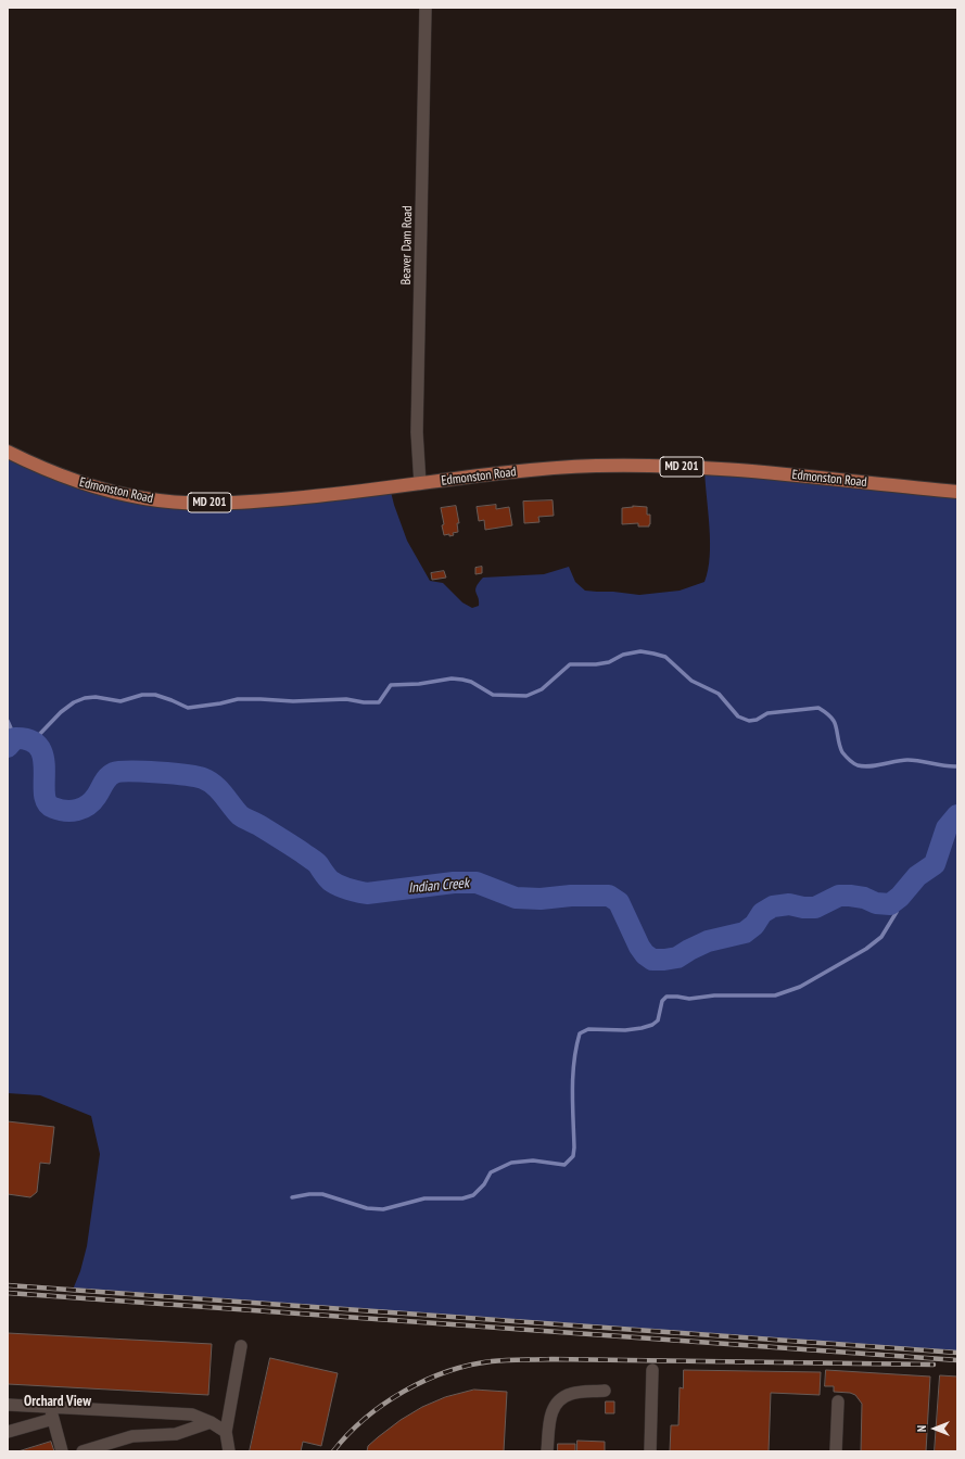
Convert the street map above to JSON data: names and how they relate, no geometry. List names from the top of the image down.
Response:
{
  "streets": {
    "main road": ["MD 201", "Edmonston Road"],
    "street": ["Beaver Dam Road"]
  },
  "crossings": [
    ["Beaver Dam Road", "Edmonston Road"]
  ],
  "districts": ["Orchard View"],
  "water": ["Indian Creek"],
  "north": "left"
}
